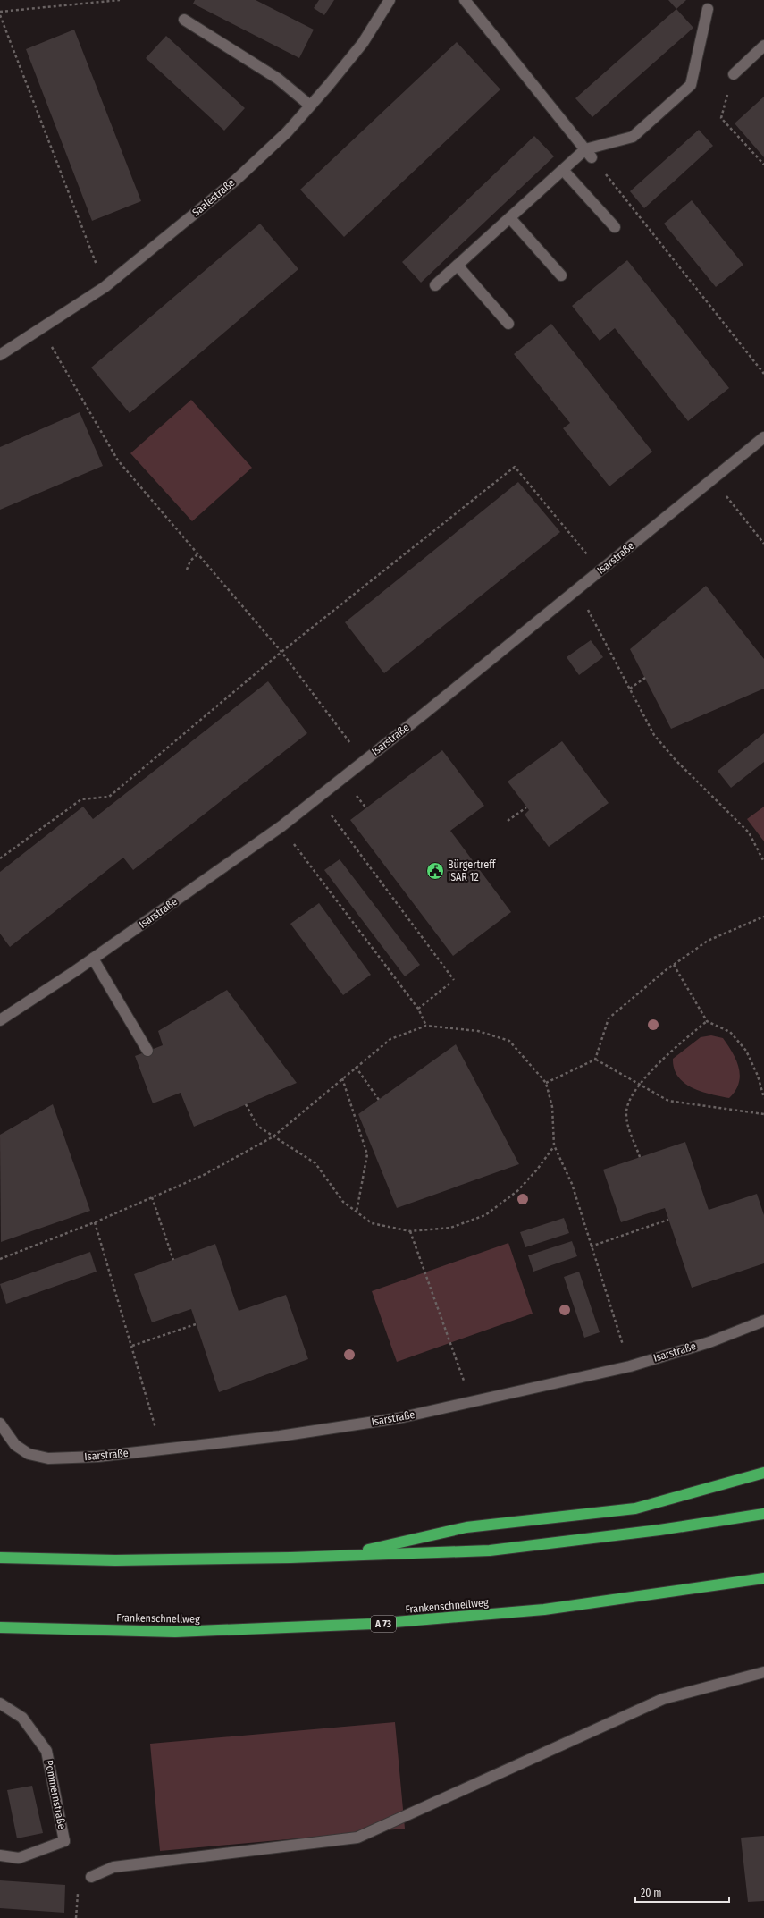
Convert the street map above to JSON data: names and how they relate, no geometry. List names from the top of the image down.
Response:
{
  "streets": {
    "highway": ["Frankenschnellweg", "A 73"],
    "street": ["Saalestraße", "Isarstraße", "Pommernstraße"]
  },
  "places": {
    "public building": ["Bürgertreff ISAR 12"]
  },
  "scale_bar": "20 m"
}
